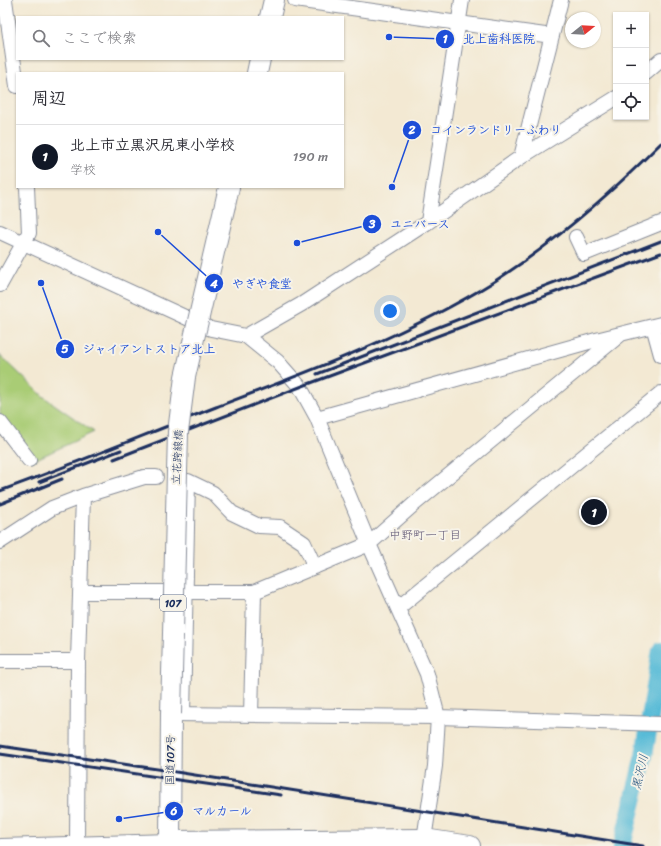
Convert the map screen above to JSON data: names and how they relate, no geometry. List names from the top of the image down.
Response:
{
  "streets": {
    "highway": ["立花跨線橋", "107", "国道107号"]
  },
  "crossings": [
    ["立花跨線橋", "国道107号"]
  ],
  "districts": ["中野町一丁目"],
  "water": ["黒沢川"],
  "places": [
    "北上歯科医院",
    "コインランドリーふわり",
    "やぎや食堂",
    "ユニバース",
    "ジャイアントストア北上",
    "マルカール"
  ],
  "north": "right",
  "page": {
    "map_buttons": ["+", "−"],
    "search": "ここで検索",
    "heading": "周辺",
    "list": [
      {
        "mark": "1",
        "name": "北上市立黒沢尻東小学校",
        "note": "学校",
        "value": "190 m"
      }
    ],
    "pins": "1"
  }
}
